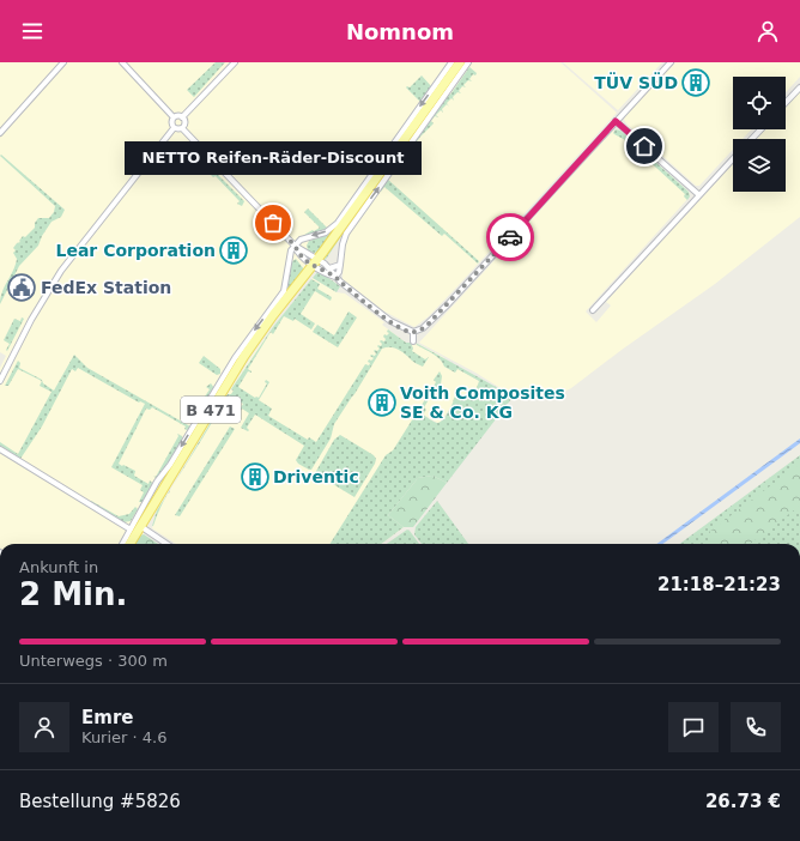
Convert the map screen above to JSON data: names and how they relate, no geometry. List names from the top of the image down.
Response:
{
  "streets": {
    "main road": ["B 471"]
  },
  "places": {
    "building": [
      "TÜV SÜD",
      "Lear Corporation",
      "Voith Composites SE & Co. KG",
      "Driventic"
    ],
    "other": ["NETTO Reifen-Räder-Discount"],
    "public building": ["FedEx Station"]
  },
  "page": {
    "header": "Nomnom",
    "bubble": "NETTO Reifen-Räder-Discount",
    "heading": ["2 Min.", "Ankunft in", "21:18–21:23"],
    "panel": [
      "Emre",
      "Kurier · 4.6",
      "Bestellung #5826",
      "26.73 €"
    ],
    "bar": "Unterwegs · 300 m"
  }
}
